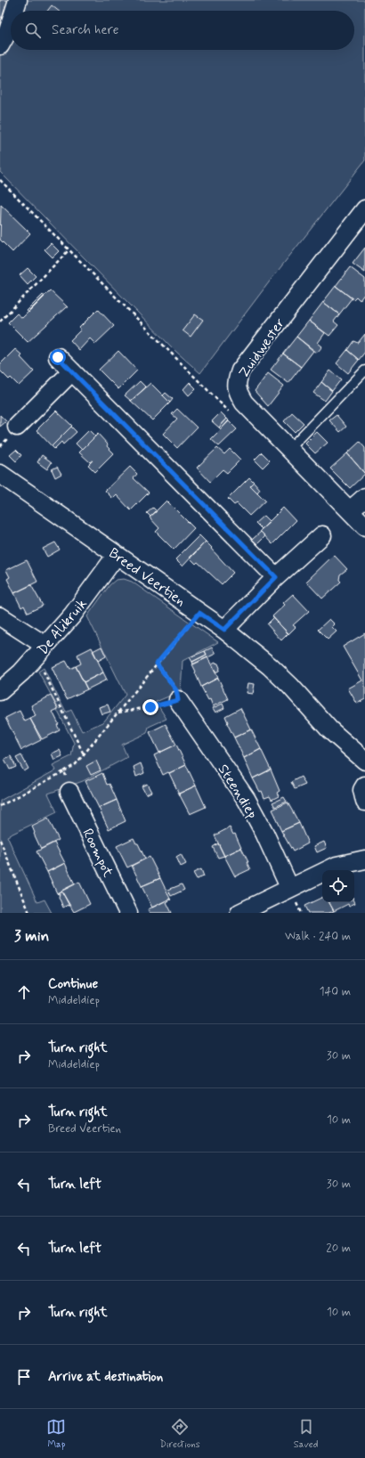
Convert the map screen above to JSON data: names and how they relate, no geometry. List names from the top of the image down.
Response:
{
  "streets": {
    "street": [
      "Zuidwester",
      "Breed Veertien",
      "De Alikruik",
      "Steendiep",
      "Roompot"
    ]
  },
  "crossings": [
    ["Breed Veertien", "De Alikruik"]
  ],
  "page": {
    "search": "Search here",
    "heading": ["3 min", "Walk · 240 m"],
    "list": [
      ["Continue", "Middeldiep", "140 m"],
      ["Turn right", "Middeldiep", "30 m"],
      ["Turn right", "Breed Veertien", "10 m"],
      ["Turn left", "30 m"],
      ["Turn left", "20 m"],
      ["Turn right", "10 m"],
      "Arrive at destination"
    ],
    "nav": ["Map", "Directions", "Saved"]
  }
}
